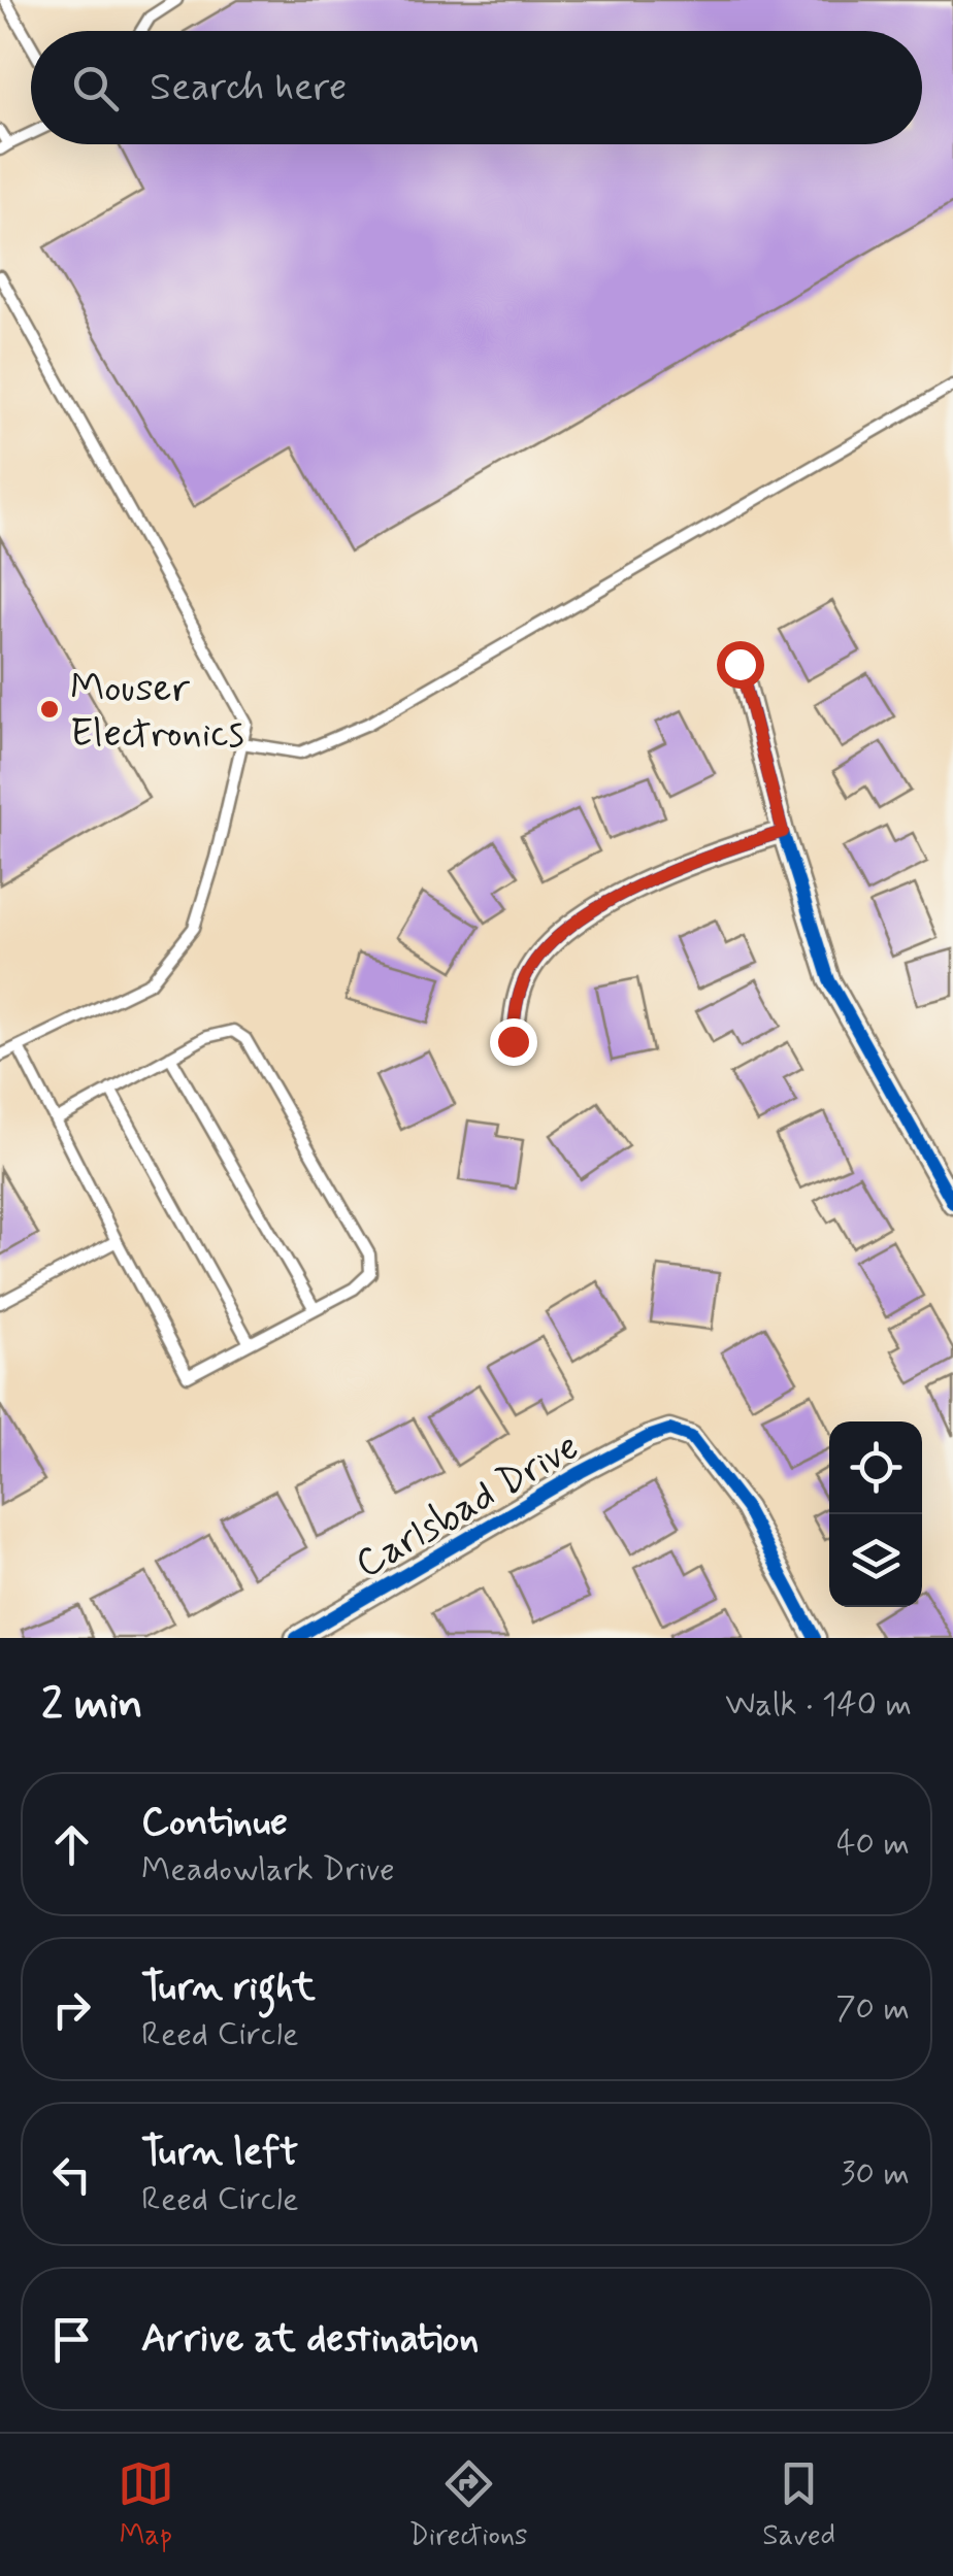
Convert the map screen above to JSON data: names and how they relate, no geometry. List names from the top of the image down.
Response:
{
  "streets": {
    "street": ["Carlsbad Drive"]
  },
  "places": ["Mouser Electronics"],
  "page": {
    "search": "Search here",
    "heading": ["2 min", "Walk · 140 m"],
    "list": [
      ["Continue", "Meadowlark Drive", "40 m"],
      ["Turn right", "Reed Circle", "70 m"],
      ["Turn left", "Reed Circle", "30 m"],
      "Arrive at destination"
    ],
    "nav": ["Map", "Directions", "Saved"]
  }
}
